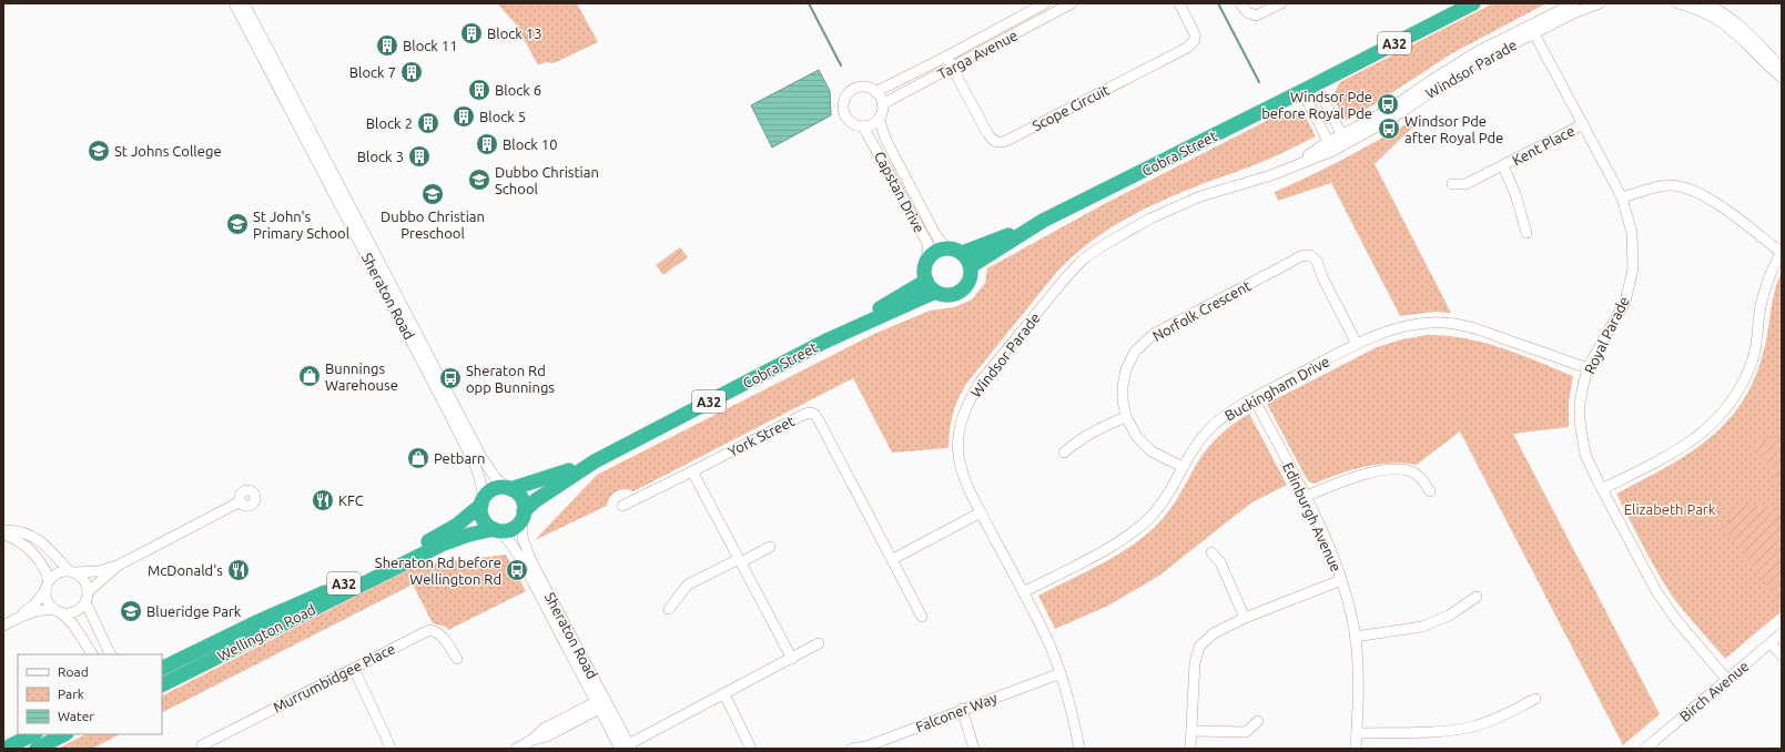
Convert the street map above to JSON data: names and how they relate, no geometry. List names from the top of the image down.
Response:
{
  "streets": {
    "highway": ["A32", "Cobra Street", "Wellington Road"],
    "street": [
      "Targa Avenue",
      "Windsor Parade",
      "Scope Circuit",
      "Kent Place",
      "Capstan Drive",
      "Sheraton Road",
      "Norfolk Crescent",
      "Royal Parade",
      "Buckingham Drive",
      "York Street",
      "Edinburgh Avenue",
      "Murrumbidgee Place",
      "Birch Avenue",
      "Falconer Way"
    ]
  },
  "crossings": [
    ["A32", "Cobra Street"],
    ["A32", "Capstan Drive"],
    ["A32", "Sheraton Road"],
    ["A32", "Wellington Road"],
    ["Targa Avenue", "Scope Circuit"],
    ["Targa Avenue", "Capstan Drive"],
    ["Windsor Parade", "Royal Parade"],
    ["Windsor Parade", "Buckingham Drive"],
    ["Windsor Parade", "Falconer Way"],
    ["Kent Place", "Royal Parade"],
    ["Cobra Street", "Capstan Drive"],
    ["Cobra Street", "Sheraton Road"],
    ["Cobra Street", "Wellington Road"],
    ["Sheraton Road", "Wellington Road"],
    ["Norfolk Crescent", "Buckingham Drive"],
    ["Royal Parade", "Buckingham Drive"],
    ["Royal Parade", "Birch Avenue"],
    ["Buckingham Drive", "Edinburgh Avenue"]
  ],
  "parks": ["Elizabeth Park"],
  "places": {
    "building": [
      "Block 13",
      "Block 11",
      "Block 7",
      "Block 6",
      "Block 5",
      "Block 2",
      "Block 10",
      "Block 3"
    ],
    "bus stop": [
      "Windsor Pde before Royal Pde",
      "Windsor Pde after Royal Pde",
      "Sheraton Rd opp Bunnings",
      "Sheraton Rd before Wellington Rd"
    ],
    "school or university": [
      "St Johns College",
      "Dubbo Christian School",
      "Dubbo Christian Preschool",
      "St John's Primary School",
      "Blueridge Park"
    ],
    "shop": ["Bunnings Warehouse", "Petbarn"],
    "restaurant": ["KFC", "McDonald's"]
  },
  "legend": ["Road", "Park", "Water"]
}
